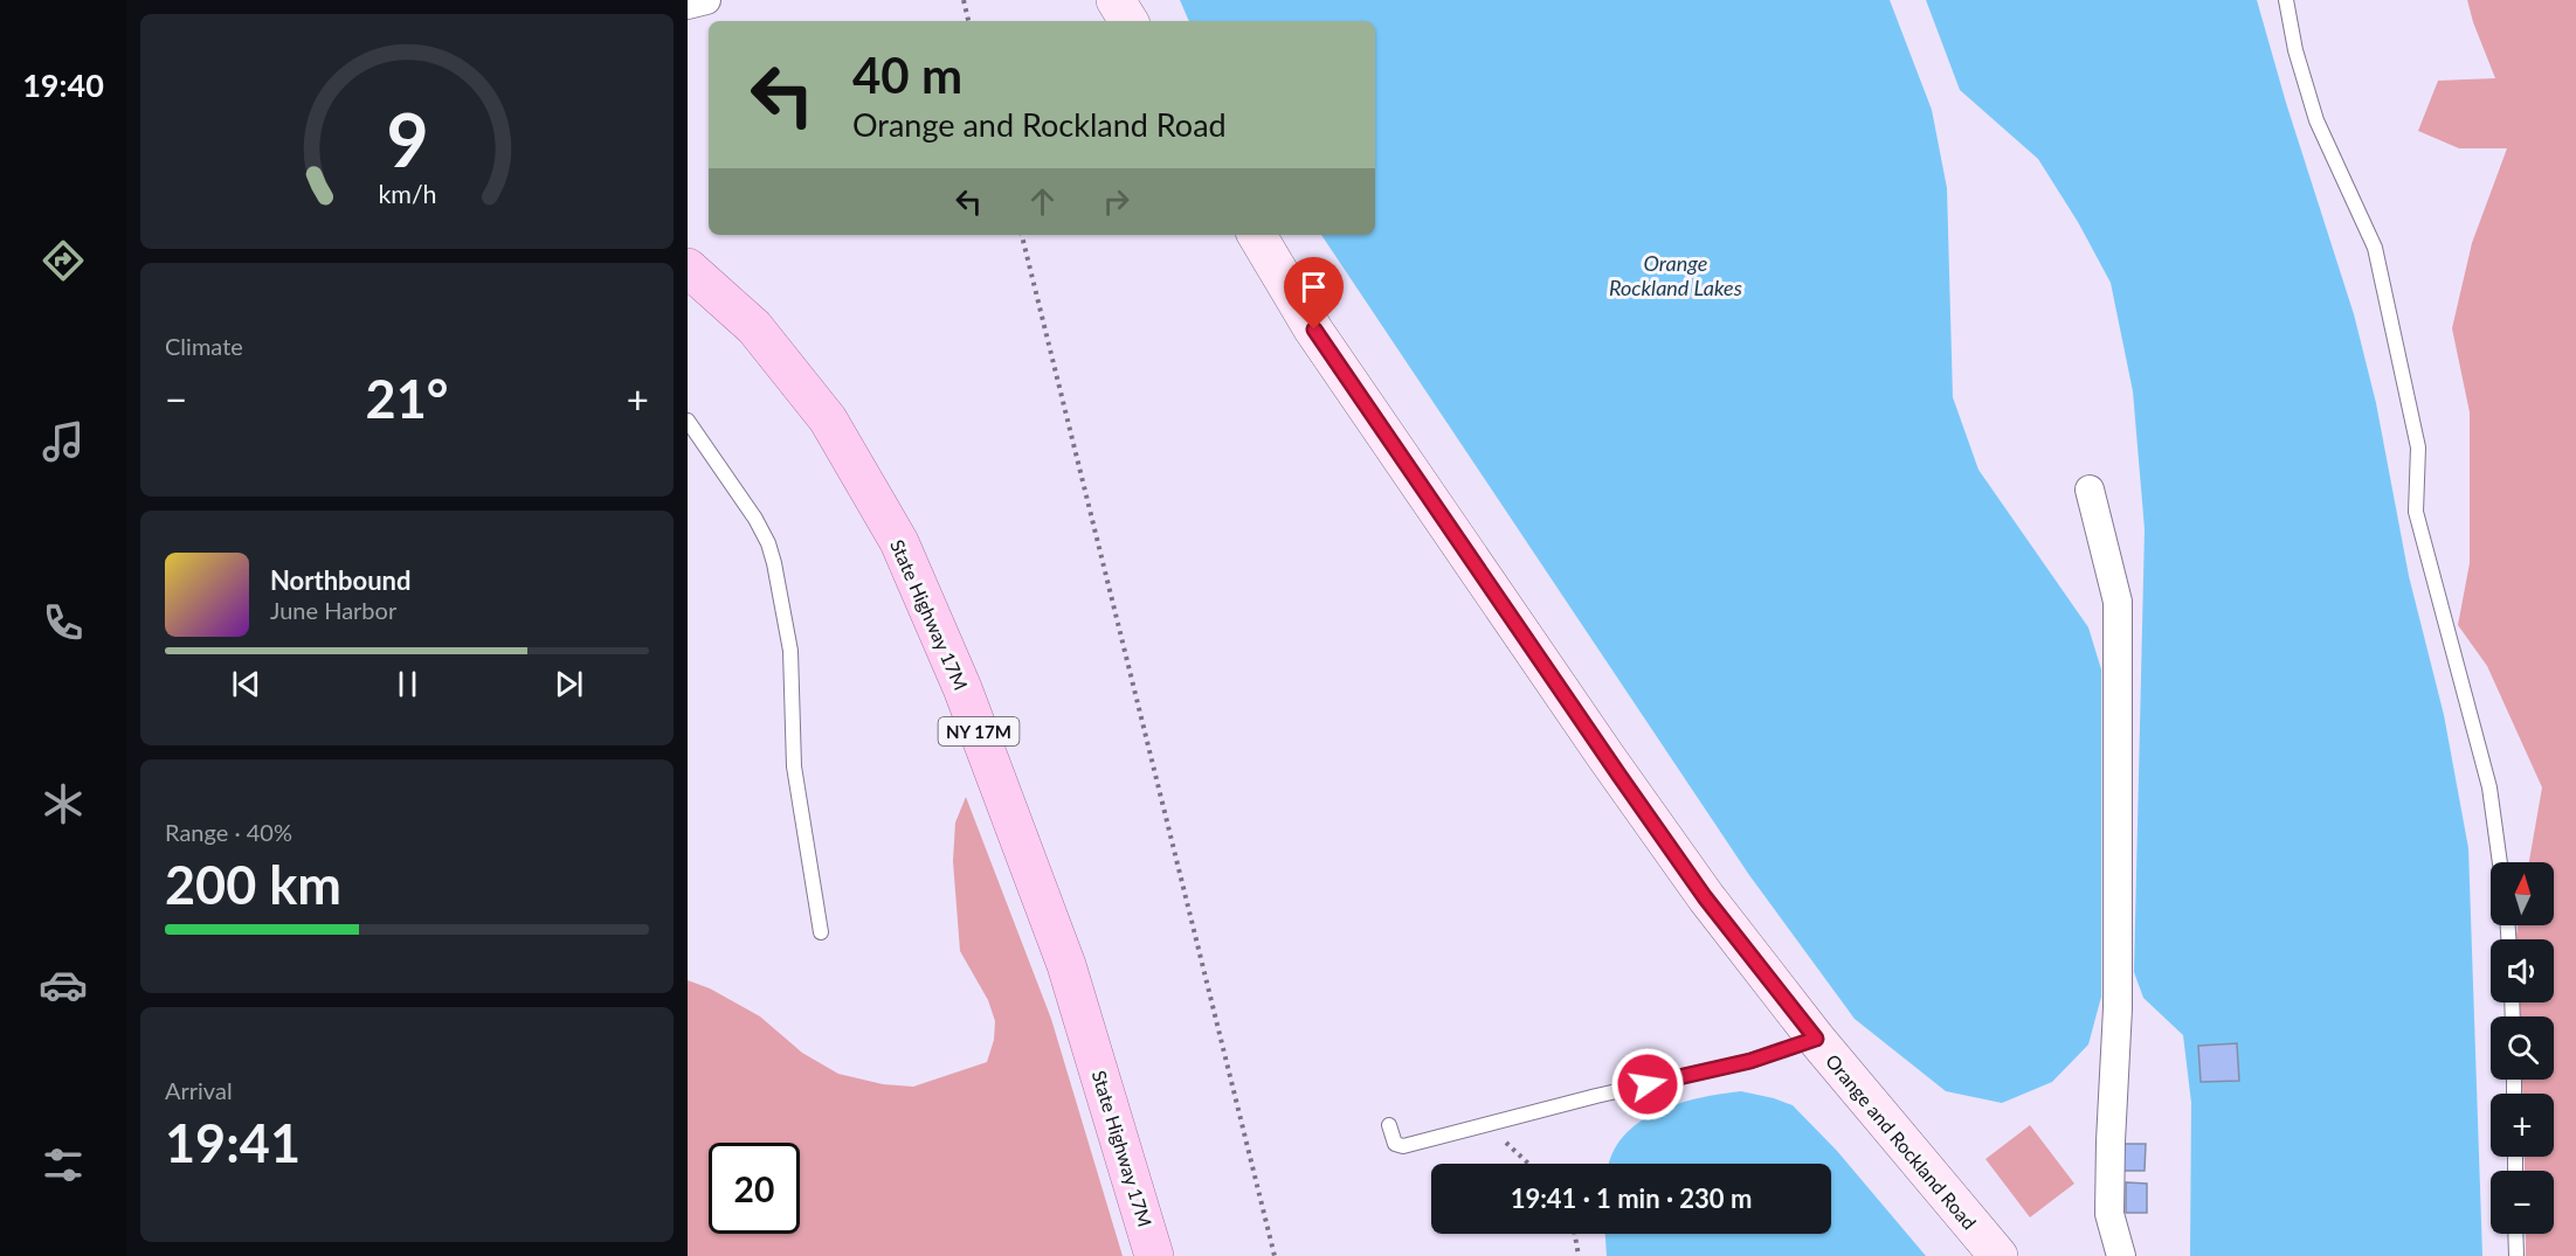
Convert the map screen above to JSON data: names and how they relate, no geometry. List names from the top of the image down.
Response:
{
  "streets": {
    "main road": ["State Highway 17M", "NY 17M"],
    "street": ["Orange and Rockland Road"]
  },
  "water": ["Orange Rockland Lakes"],
  "north": "top",
  "page": {
    "tabs": "19:40",
    "turn": ["40 m", "Orange and Rockland Road"],
    "tile": [
      "Climate",
      ["Range · 40%", "200 km"],
      ["Arrival", "19:41"]
    ],
    "heat": ["−", "21°", "+"],
    "song": ["Northbound", "June Harbor"],
    "map_buttons": ["+", "−"],
    "limit": "20",
    "trip": "19:41 · 1 min · 230 m",
    "gauge": ["9", "km/h"]
  }
}
